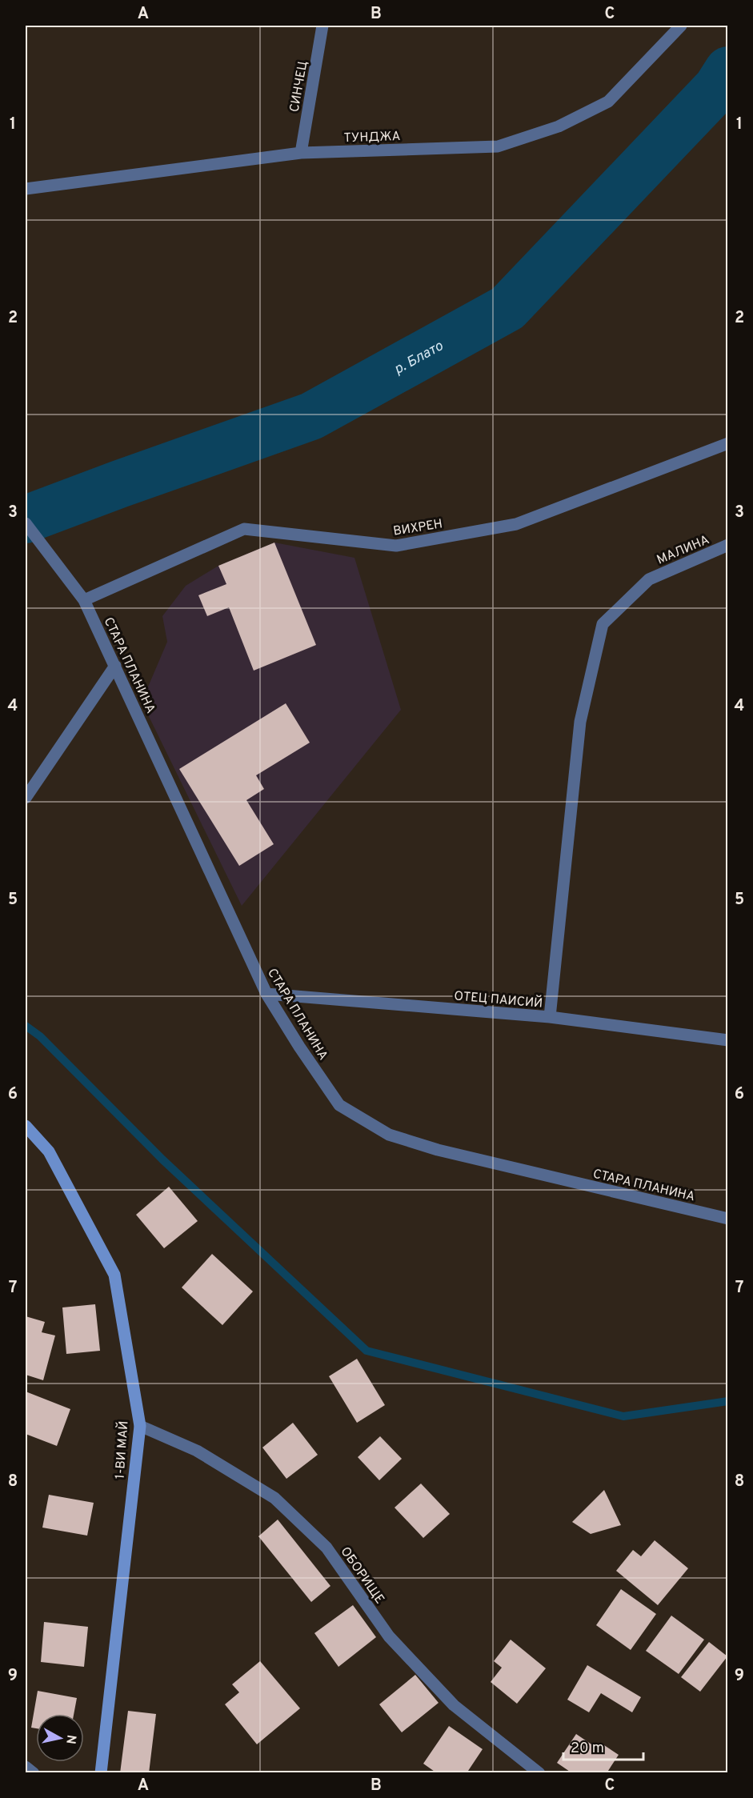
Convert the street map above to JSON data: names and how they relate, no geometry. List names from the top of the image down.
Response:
{
  "streets": {
    "street": [
      "СИНЧЕЦ",
      "ТУНДЖА",
      "ВИХРЕН",
      "МАЛИНА",
      "СТАРА ПЛАНИНА",
      "ОТЕЦ ПАИСИЙ",
      "1-ВИ МАЙ",
      "ОБОРИЩЕ"
    ]
  },
  "crossings": [
    ["СИНЧЕЦ", "ТУНДЖА"],
    ["ВИХРЕН", "СТАРА ПЛАНИНА"],
    ["МАЛИНА", "ОТЕЦ ПАИСИЙ"],
    ["СТАРА ПЛАНИНА", "ОТЕЦ ПАИСИЙ"],
    ["1-ВИ МАЙ", "ОБОРИЩЕ"]
  ],
  "water": ["р. Блато"],
  "scale_bar": "20 m",
  "north": "right",
  "grid": {
    "columns": ["A", "B", "C"],
    "rows": [
      "1",
      "2",
      "3",
      "4",
      "5",
      "6",
      "7",
      "8",
      "9"
    ]
  }
}
